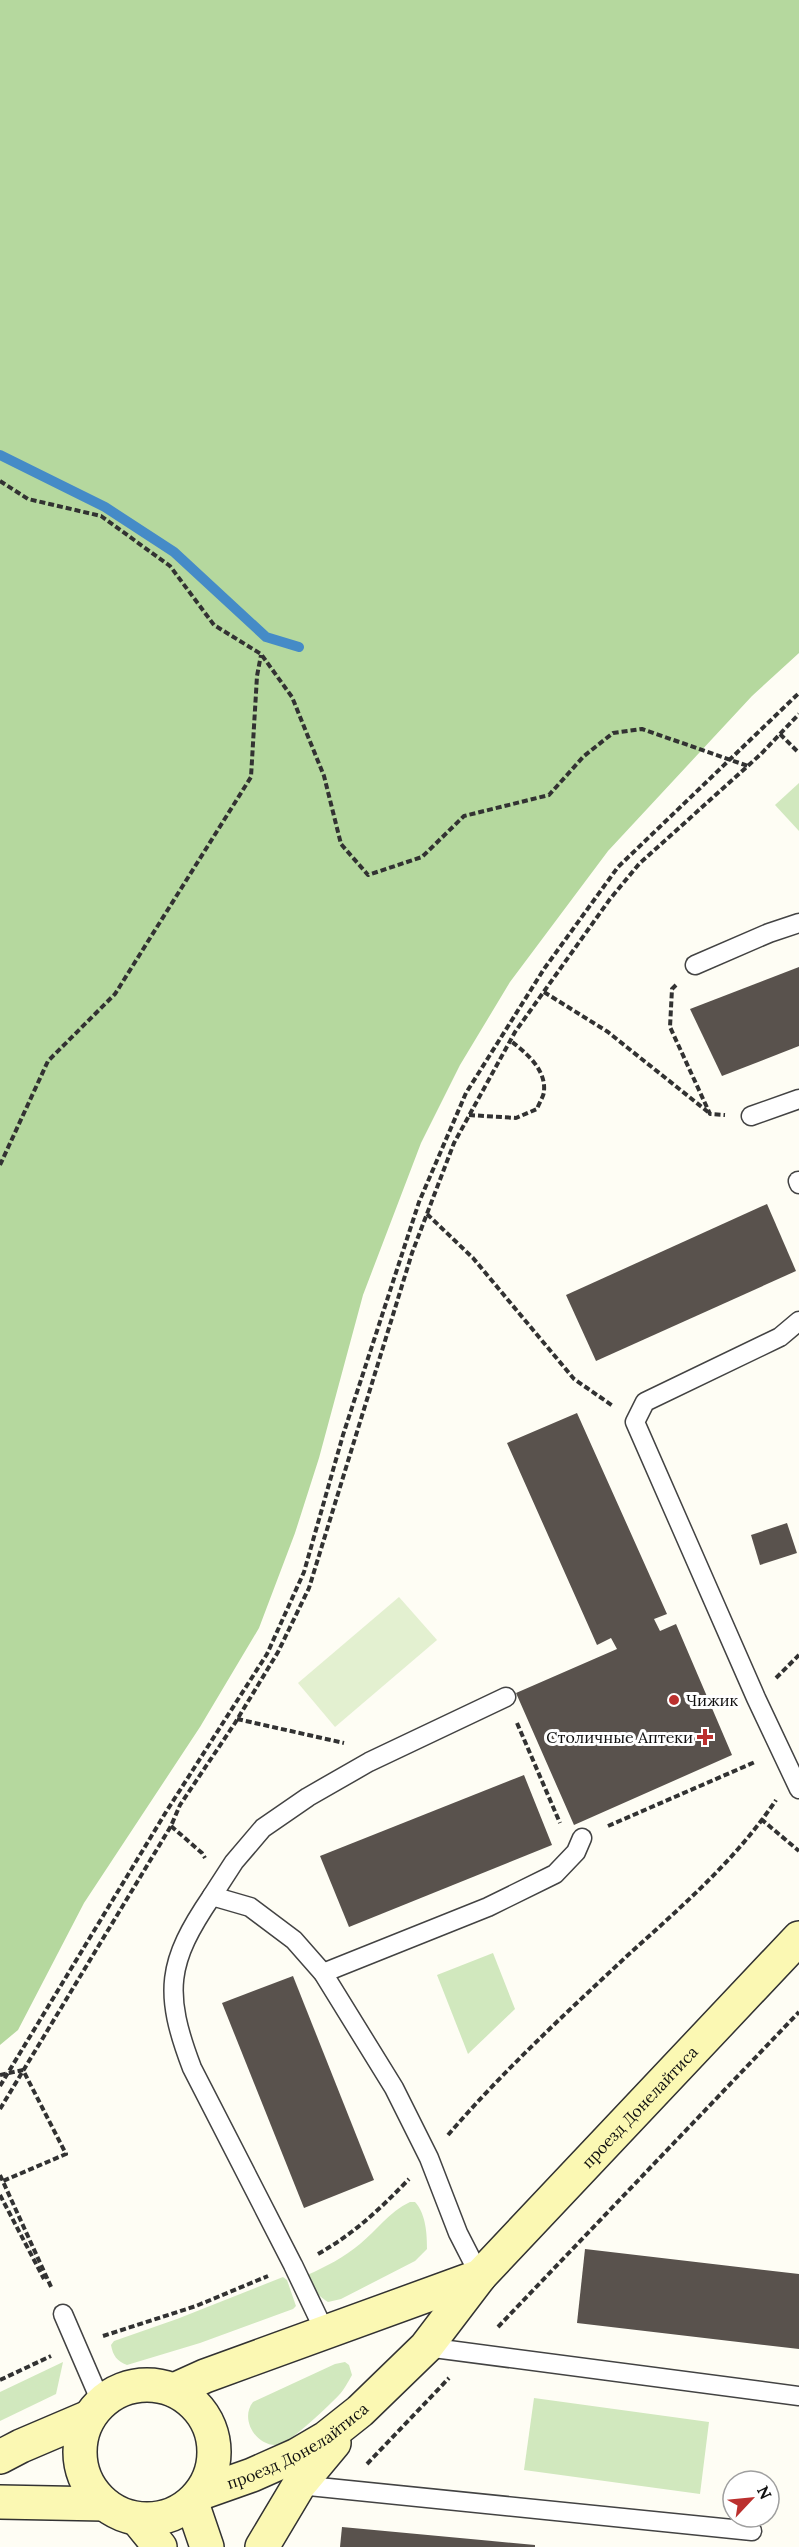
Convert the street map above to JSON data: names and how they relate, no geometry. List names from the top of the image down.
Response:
{
  "streets": {
    "street": ["проезд Донелайтиса"]
  },
  "places": {
    "other": ["Чижик"],
    "health": ["Столичные Аптеки"]
  },
  "north": "top right"
}
